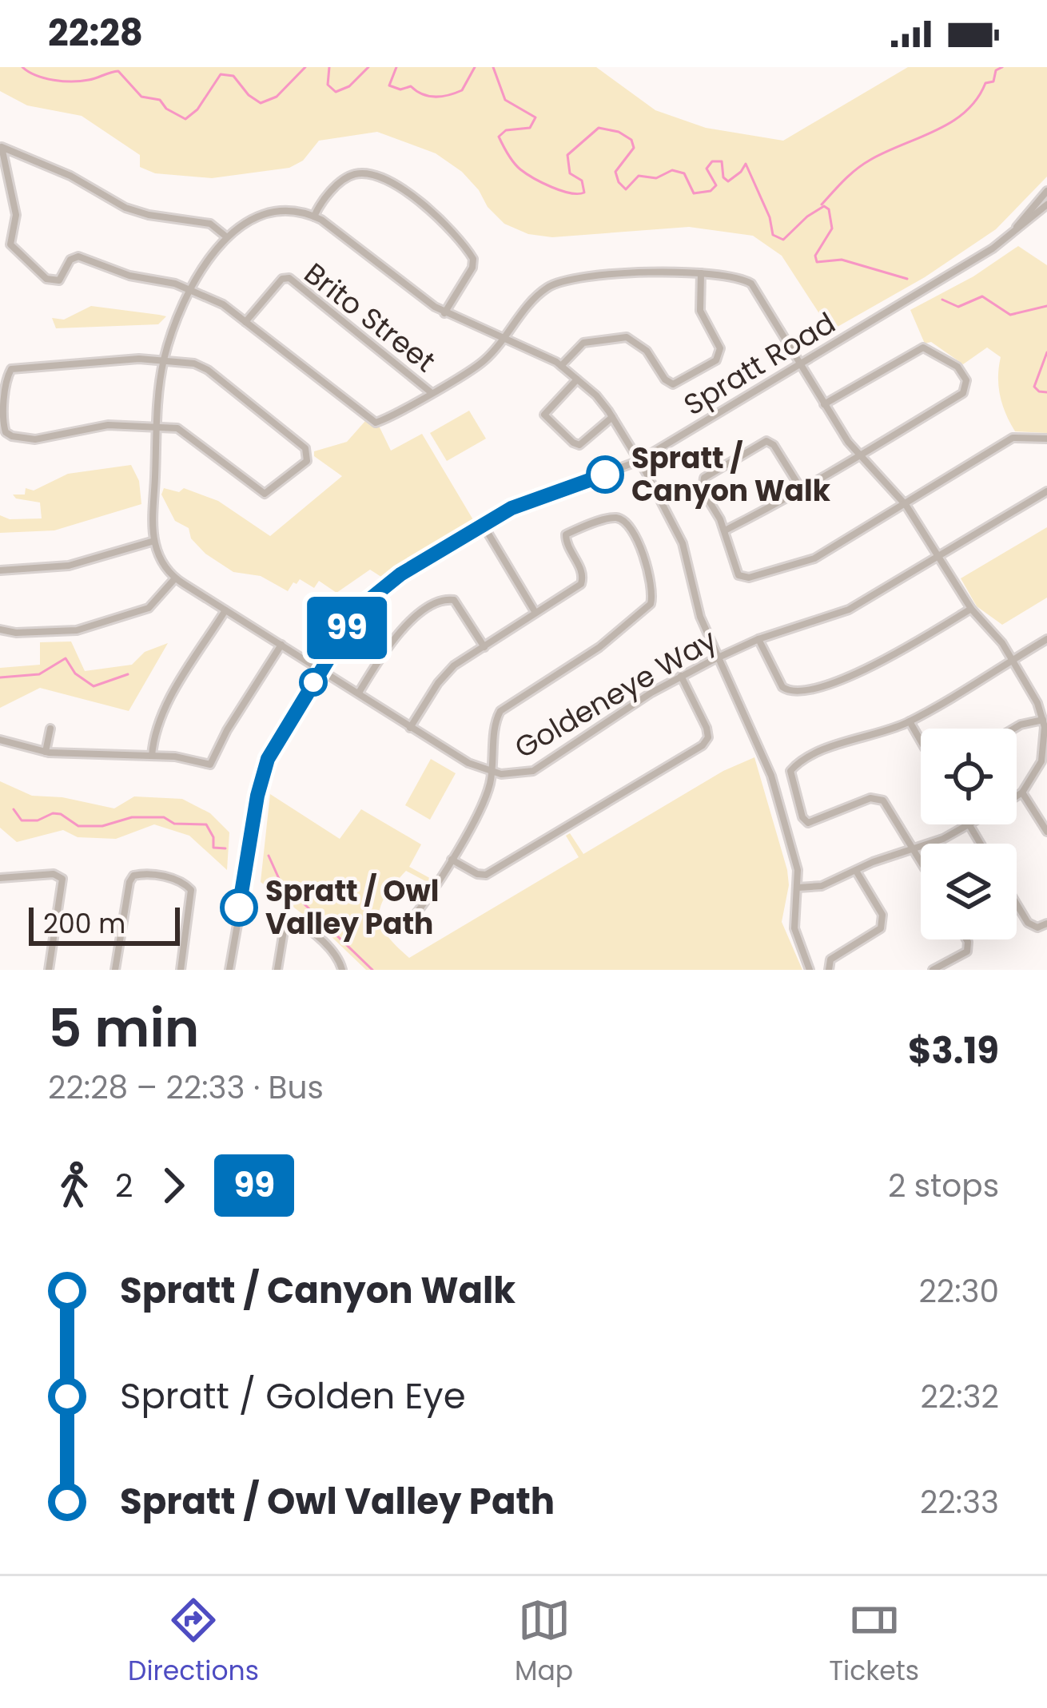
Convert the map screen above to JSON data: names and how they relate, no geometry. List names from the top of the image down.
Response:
{
  "streets": {
    "street": ["Brito Street", "Spratt Road", "Goldeneye Way"]
  },
  "crossings": [
    ["Spratt Road", "Goldeneye Way"]
  ],
  "places": ["Spratt / Canyon Walk", "Spratt / Owl Valley Path"],
  "lines": ["bus line 99"],
  "scale_bar": "200 m",
  "page": {
    "status": "22:28",
    "on_map": "99",
    "scale": "200 m",
    "heading": ["5 min", "22:28 – 22:33 · Bus", "$3.19"],
    "legs": ["2", "99", "2 stops"],
    "list": [
      {
        "name": "Spratt / Canyon Walk",
        "value": "22:30"
      },
      {
        "name": "Spratt / Golden Eye",
        "value": "22:32"
      },
      {
        "name": "Spratt / Owl Valley Path",
        "value": "22:33"
      }
    ],
    "tabs": ["Directions", "Map", "Tickets"]
  }
}
